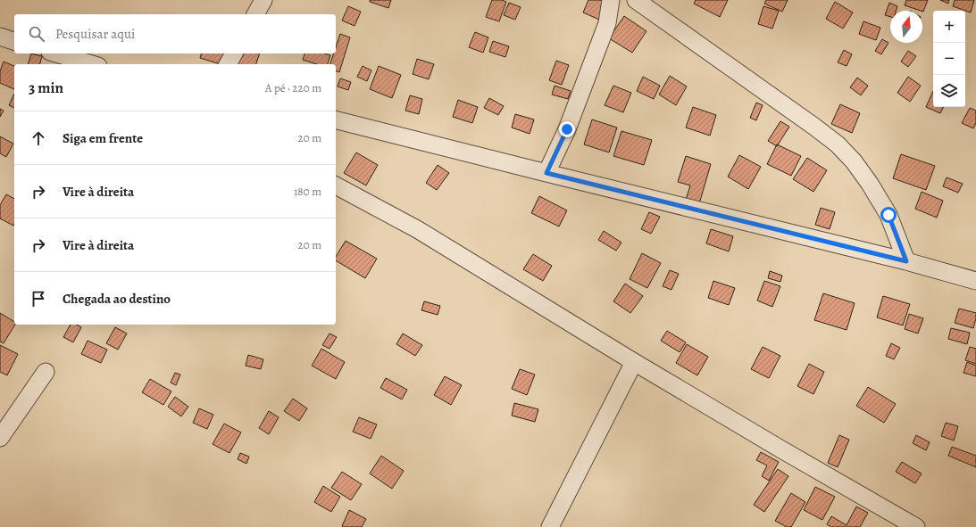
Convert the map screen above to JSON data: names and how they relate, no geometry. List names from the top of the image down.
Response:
{
  "north": "top",
  "page": {
    "map_buttons": ["+", "−"],
    "search": "Pesquisar aqui",
    "heading": ["3 min", "A pé · 220 m"],
    "list": [
      ["Siga em frente", "20 m"],
      ["Vire à direita", "180 m"],
      ["Vire à direita", "20 m"],
      "Chegada ao destino"
    ]
  }
}
